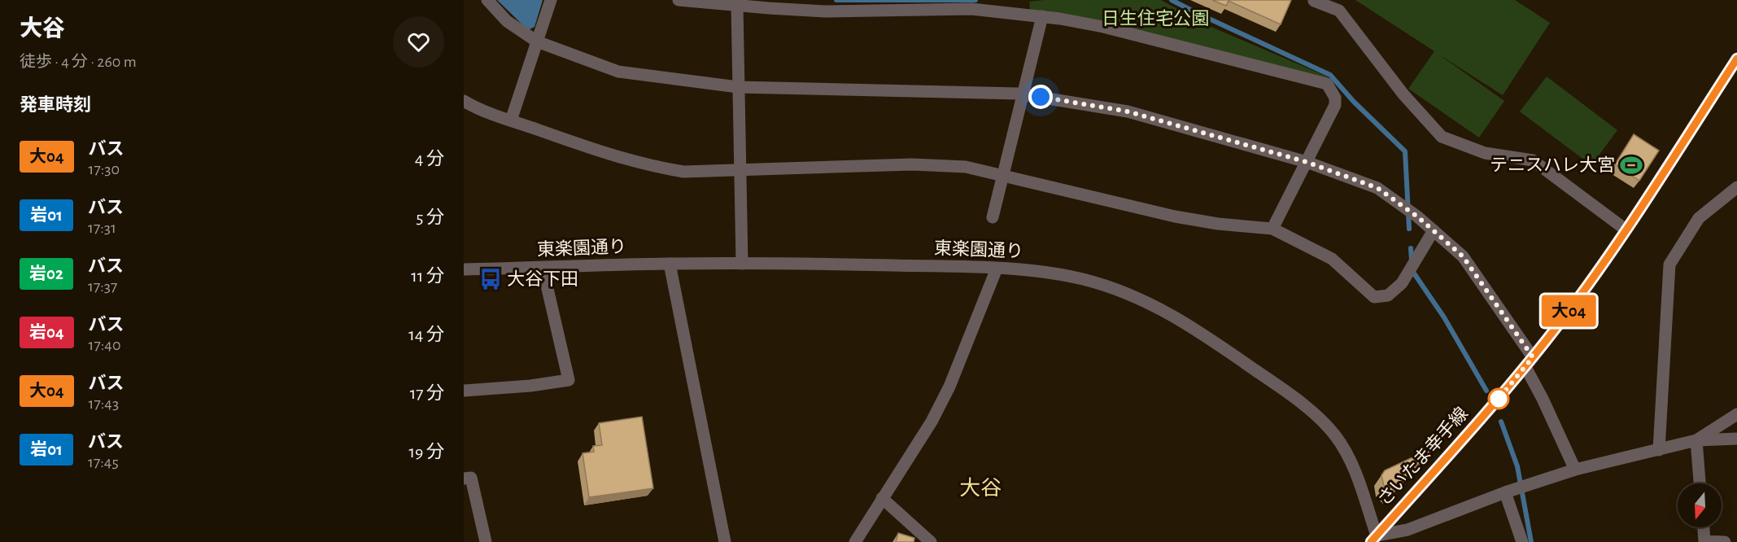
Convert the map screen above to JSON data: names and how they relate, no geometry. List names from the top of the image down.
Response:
{
  "streets": {
    "main road": ["さいたま幸手線"],
    "street": ["東楽園通り"]
  },
  "crossings": [
    ["東楽園通り", "さいたま幸手線"]
  ],
  "districts": ["大谷"],
  "parks": ["日生住宅公園"],
  "places": {
    "sports": ["テニスハレ大宮"],
    "bus stop": ["大谷下田"]
  },
  "lines": ["bus line 大04"],
  "north": "bottom",
  "page": {
    "heading": [
      ["大谷", "徒歩 · 4 分 · 260 m"],
      "発車時刻"
    ],
    "on_map": "大04",
    "list": [
      {
        "mark": "大04",
        "name": "バス",
        "note": "17:30",
        "value": "4 分"
      },
      {
        "mark": "岩01",
        "name": "バス",
        "note": "17:31",
        "value": "5 分"
      },
      {
        "mark": "岩02",
        "name": "バス",
        "note": "17:37",
        "value": "11 分"
      },
      {
        "mark": "岩04",
        "name": "バス",
        "note": "17:40",
        "value": "14 分"
      },
      {
        "mark": "大04",
        "name": "バス",
        "note": "17:43",
        "value": "17 分"
      },
      {
        "mark": "岩01",
        "name": "バス",
        "note": "17:45",
        "value": "19 分"
      }
    ]
  }
}
